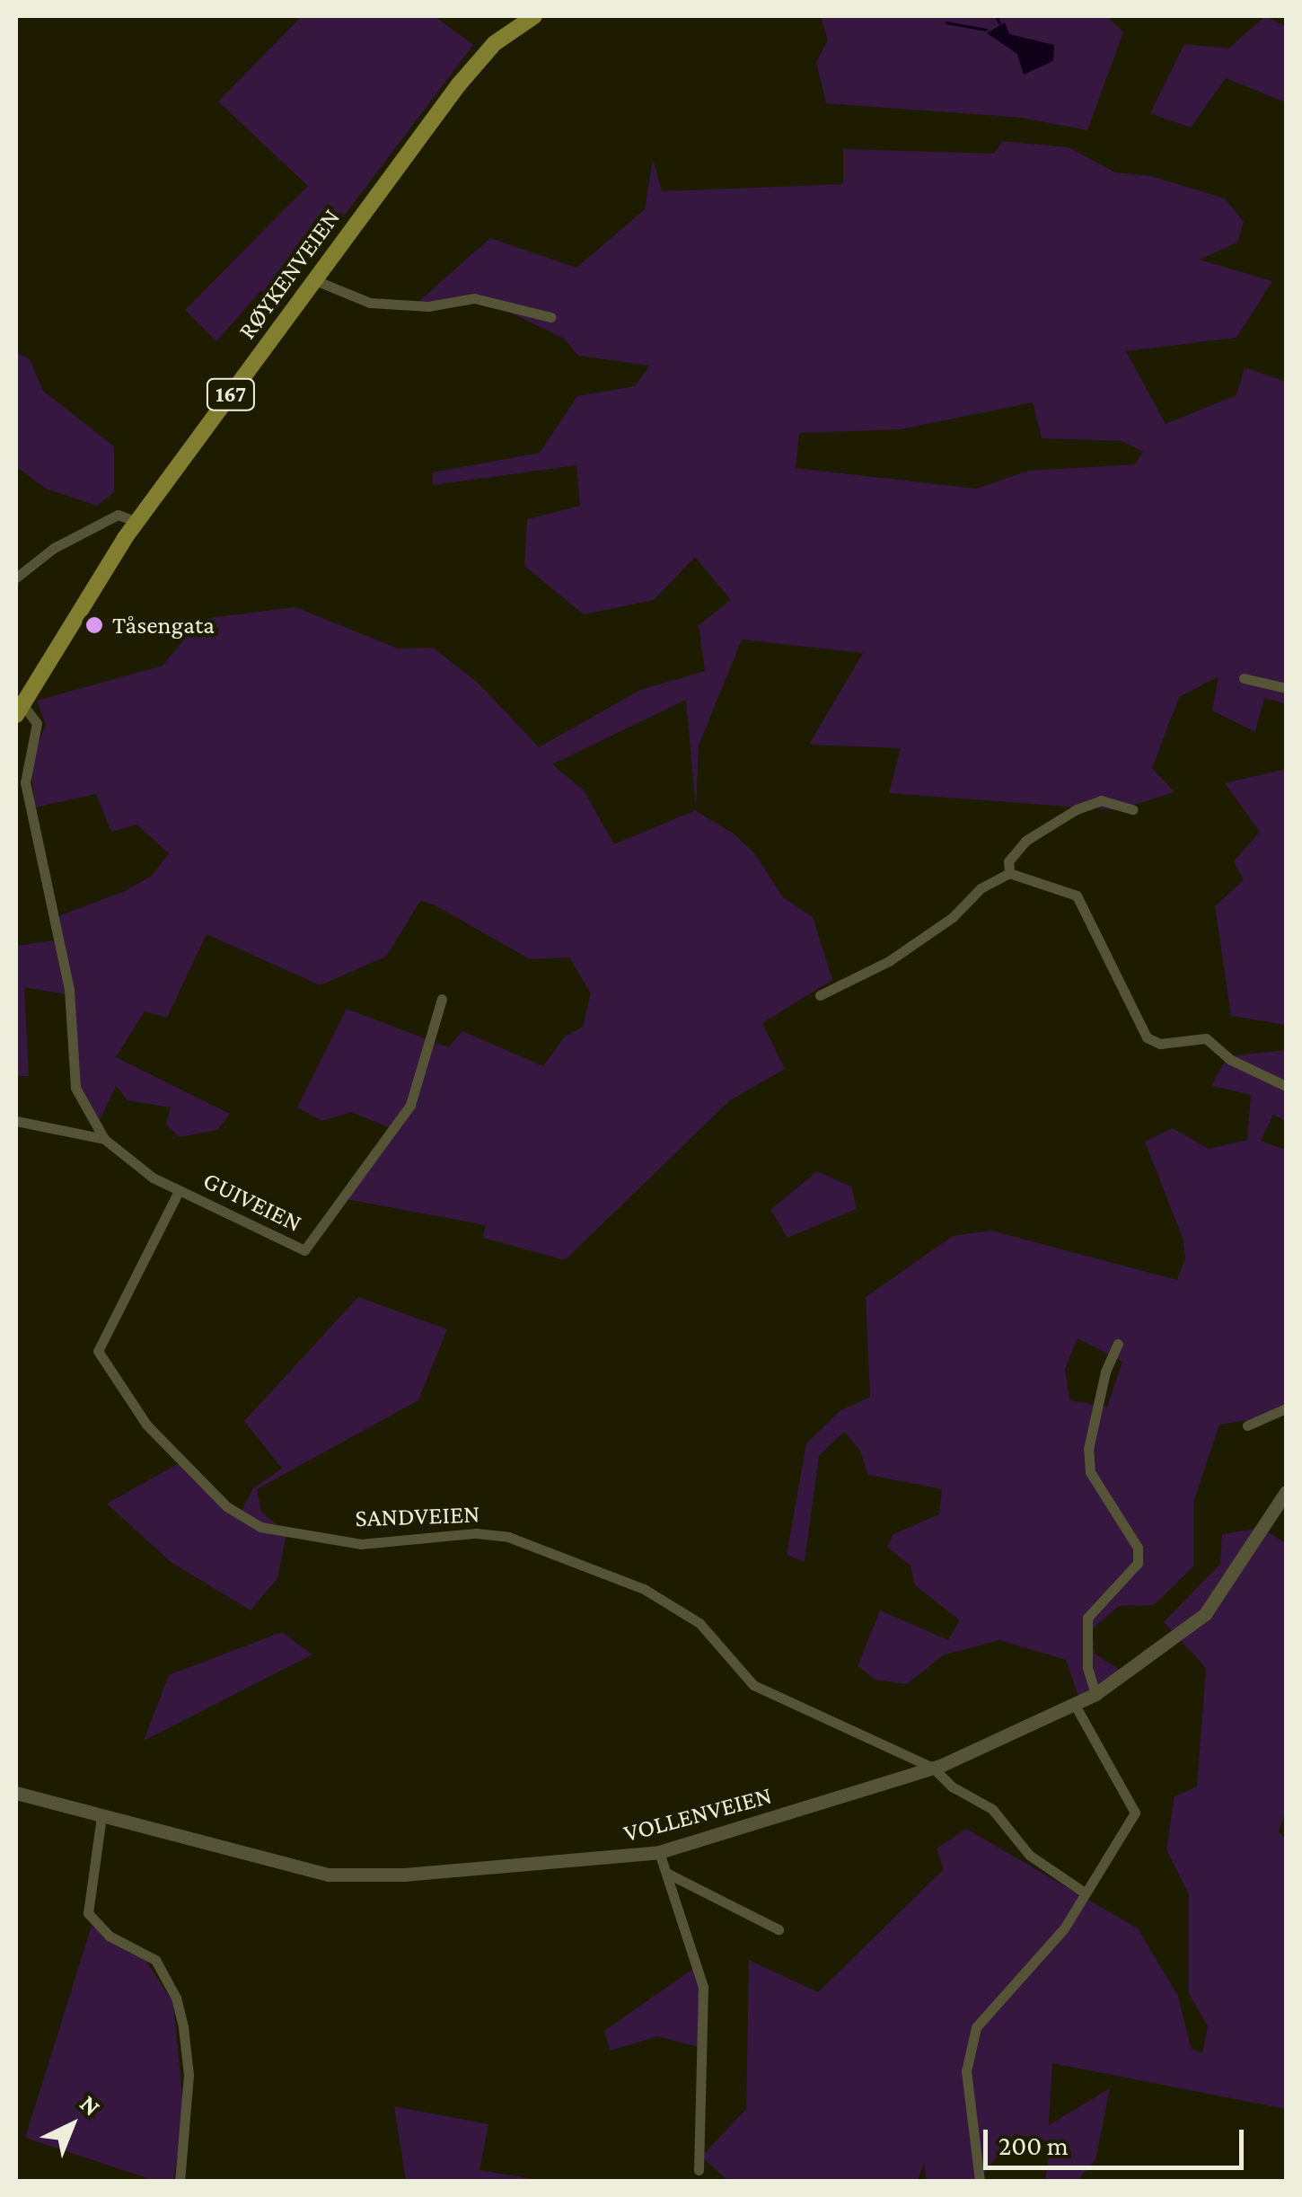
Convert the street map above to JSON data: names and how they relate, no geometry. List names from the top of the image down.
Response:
{
  "streets": {
    "main road": ["RØYKENVEIEN", "167", "VOLLENVEIEN"],
    "street": ["GUIVEIEN", "SANDVEIEN"]
  },
  "crossings": [
    ["GUIVEIEN", "SANDVEIEN"],
    ["SANDVEIEN", "VOLLENVEIEN"]
  ],
  "places": ["Tåsengata"],
  "scale_bar": "200 m",
  "north": "top right"
}
